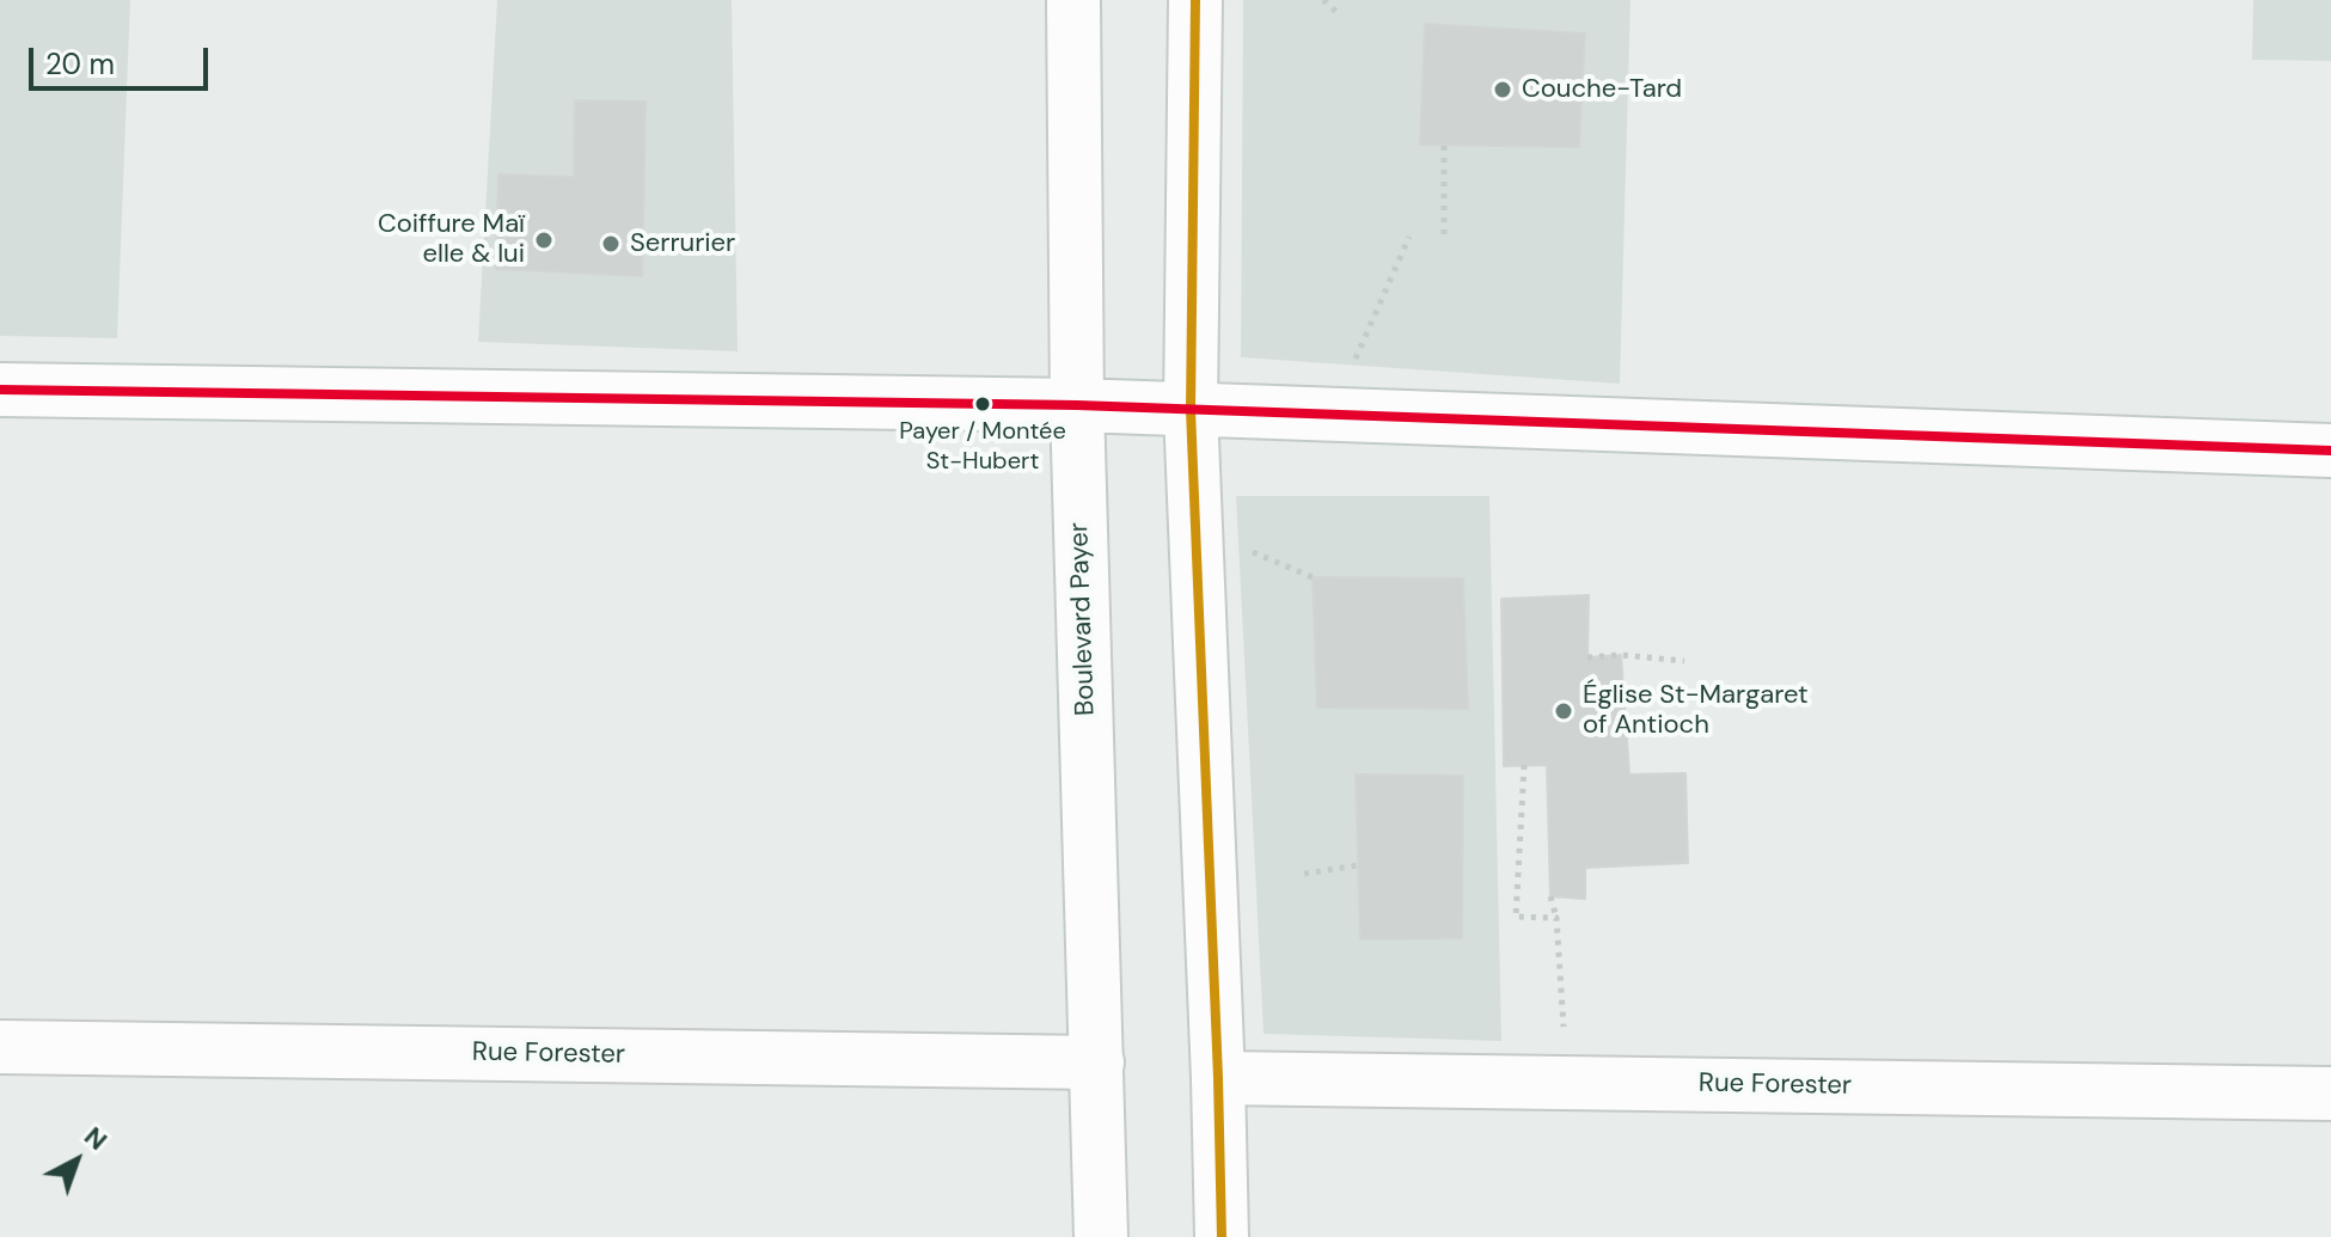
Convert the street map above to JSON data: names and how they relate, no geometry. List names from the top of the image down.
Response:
{
  "streets": {
    "street": ["Boulevard Payer", "Rue Forester"]
  },
  "crossings": [
    ["Boulevard Payer", "Rue Forester"]
  ],
  "places": [
    "Couche-Tard",
    "Coiffure Maï elle & lui",
    "Serrurier",
    "Payer / Montée St-Hubert",
    "Église St-Margaret of Antioch"
  ],
  "scale_bar": "20 m",
  "north": "top right"
}
